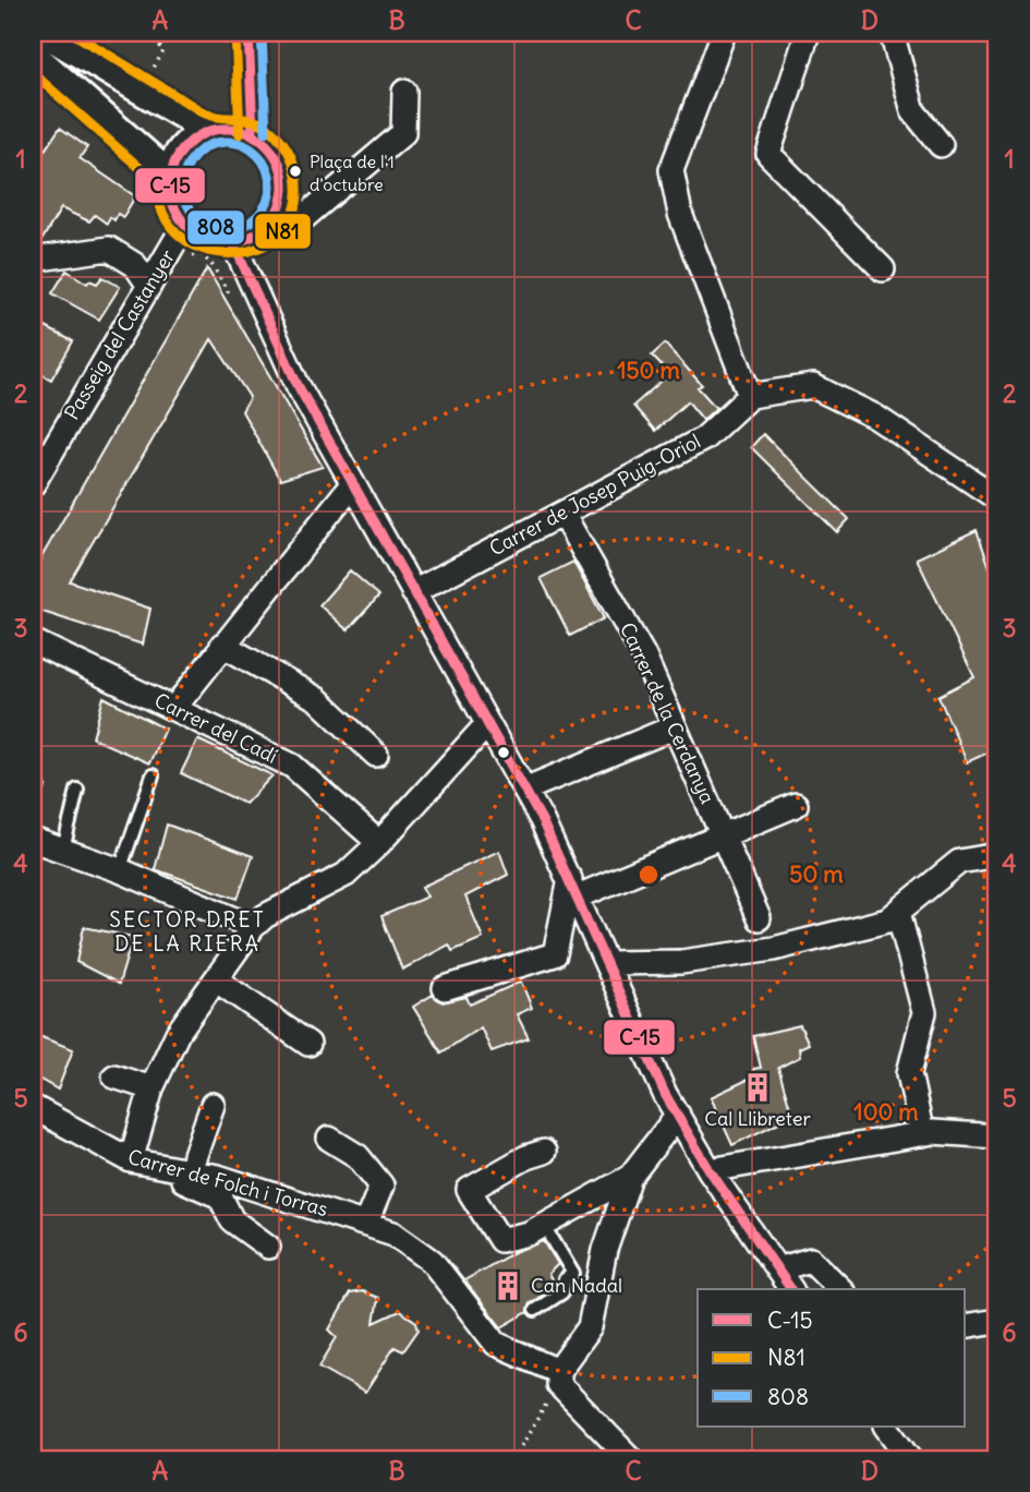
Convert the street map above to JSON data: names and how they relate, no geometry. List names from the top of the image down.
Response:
{
  "streets": {
    "street": [
      "Passeig del Castanyer",
      "Carrer de Josep Puig-Oriol",
      "Carrer de la Cerdanya",
      "Carrer del Cadí",
      "Carrer de Folch i Torras"
    ]
  },
  "crossings": [
    ["Carrer de Josep Puig-Oriol", "Carrer de la Cerdanya"]
  ],
  "districts": ["SECTOR DRET DE LA RIERA"],
  "places": {
    "other": ["Plaça de l'1 d'octubre"],
    "building": ["Cal Llibreter", "Can Nadal"]
  },
  "lines": ["transit line C-15", "transit line N81", "transit line 808"],
  "legend": ["C-15", "N81", "808"],
  "grid": {
    "columns": [
      "A",
      "B",
      "C",
      "D"
    ],
    "rows": [
      "1",
      "2",
      "3",
      "4",
      "5",
      "6"
    ]
  },
  "rings": ["150 m", "50 m", "100 m"]
}
